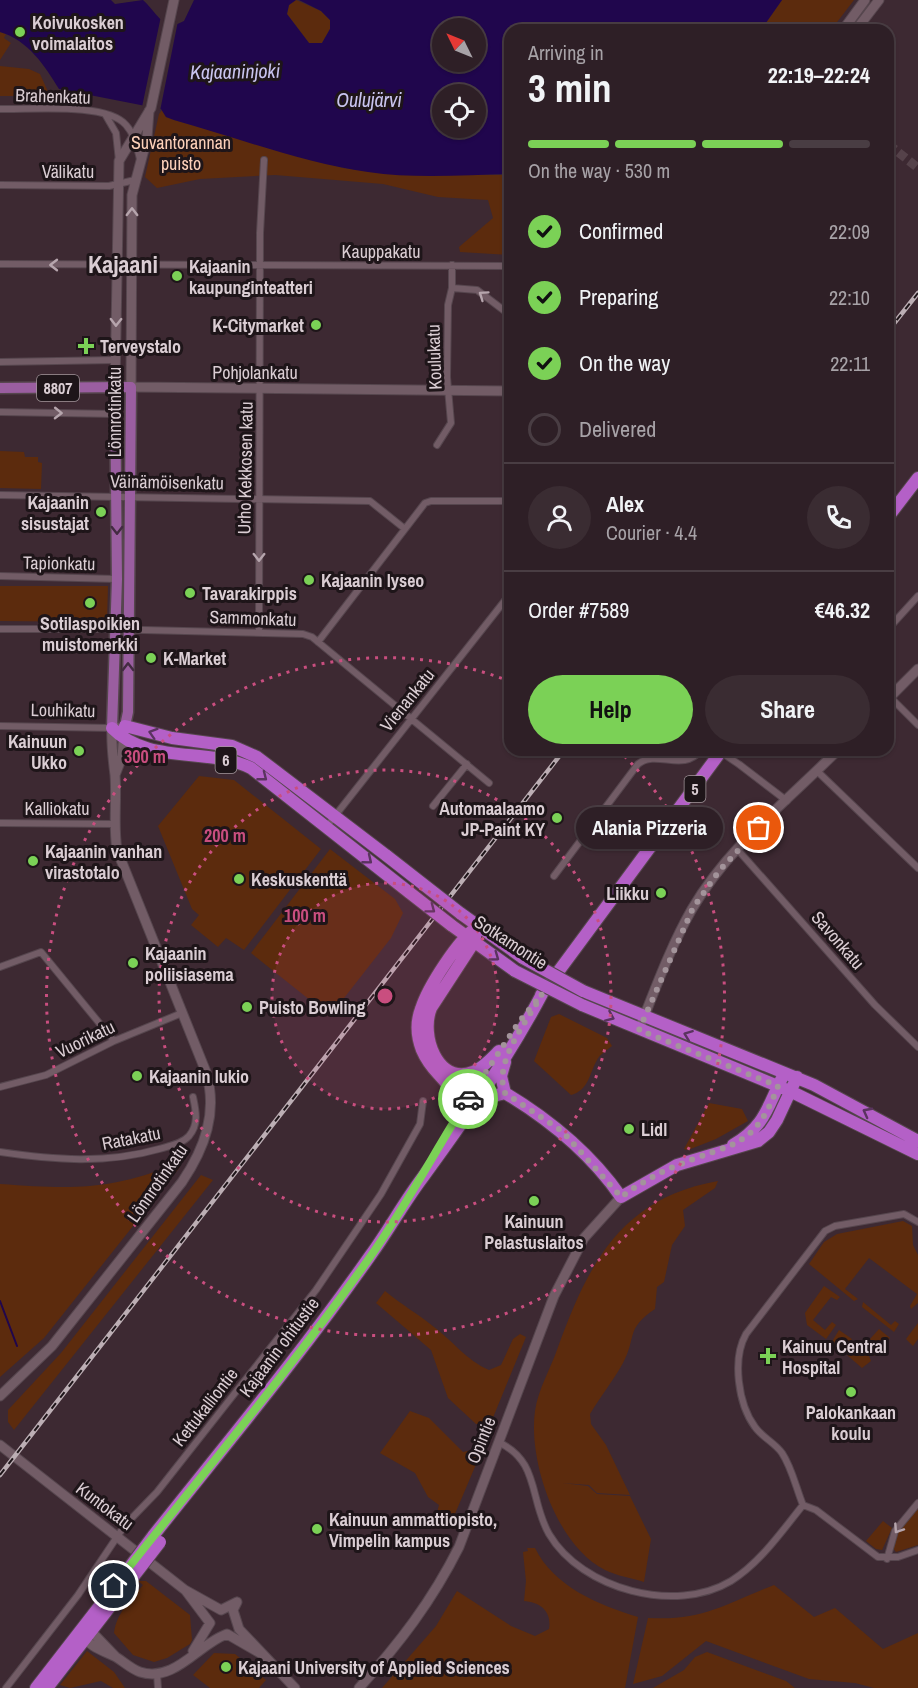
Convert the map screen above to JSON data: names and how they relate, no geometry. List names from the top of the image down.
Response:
{
  "streets": {
    "highway": [
      "6",
      "5",
      "Sotkamontie",
      "Kajaanin ohitustie"
    ],
    "main road": ["Pohjolankatu", "8807", "Lönnrotinkatu"],
    "street": [
      "Brahenkatu",
      "Välikatu",
      "Kauppakatu",
      "Koulukatu",
      "Urho Kekkosen katu",
      "Väinämöisenkatu",
      "Tapionkatu",
      "Sammonkatu",
      "Vienankatu",
      "Louhikatu",
      "Kalliokatu",
      "Savonkatu",
      "Vuorikatu",
      "Ratakatu",
      "Kettukalliontie",
      "Opintie",
      "Kuntokatu"
    ]
  },
  "crossings": [
    ["Brahenkatu", "Lönnrotinkatu"],
    ["Välikatu", "Lönnrotinkatu"],
    ["Kauppakatu", "Koulukatu"],
    ["Kauppakatu", "Lönnrotinkatu"],
    ["Kauppakatu", "Urho Kekkosen katu"],
    ["Koulukatu", "Pohjolankatu"],
    ["Pohjolankatu", "Lönnrotinkatu"],
    ["Pohjolankatu", "Urho Kekkosen katu"],
    ["Lönnrotinkatu", "Väinämöisenkatu"],
    ["Lönnrotinkatu", "Tapionkatu"],
    ["Lönnrotinkatu", "Sammonkatu"],
    ["Lönnrotinkatu", "Louhikatu"],
    ["Lönnrotinkatu", "Kalliokatu"],
    ["Lönnrotinkatu", "Sotkamontie"],
    ["Lönnrotinkatu", "Vuorikatu"],
    ["Urho Kekkosen katu", "Väinämöisenkatu"],
    ["Urho Kekkosen katu", "Sammonkatu"],
    ["Sammonkatu", "Vienankatu"],
    ["Vienankatu", "Sotkamontie"],
    ["Louhikatu", "Sotkamontie"],
    ["5", "Kajaanin ohitustie"],
    ["Kettukalliontie", "Kuntokatu"]
  ],
  "districts": ["Kajaani"],
  "water": ["Kajaaninjoki", "Oulujärvi"],
  "parks": ["Suvantorannan puisto"],
  "places": {
    "other": [
      "Koivukosken voimalaitos",
      "Kajaanin kaupunginteatteri",
      "K-Citymarket",
      "Kajaanin sisustajat",
      "Kajaanin lyseo",
      "Tavarakirppis",
      "Sotilaspoikien muistomerkki",
      "K-Market",
      "Kainuun Ukko",
      "Automaalaamo JP-Paint KY",
      "Alania Pizzeria",
      "Kajaanin vanhan virastotalo",
      "Keskuskenttä",
      "Liikku",
      "Kajaanin poliisiasema",
      "Puisto Bowling",
      "Kajaanin lukio",
      "Lidl",
      "Kainuun Pelastuslaitos",
      "Palokankaan koulu",
      "Kainuun ammattiopisto, Vimpelin kampus",
      "Kajaani University of Applied Sciences"
    ],
    "health": ["Terveystalo", "Kainuu Central Hospital"]
  },
  "north": "top left",
  "page": {
    "heading": ["3 min", "Arriving in", "22:19–22:24"],
    "panel": [
      "Alex",
      "Courier · 4.4",
      "Order #7589",
      "€46.32"
    ],
    "bar": "On the way · 530 m",
    "list": [
      ["Confirmed", "22:09"],
      ["Preparing", "22:10"],
      ["On the way", "22:11"],
      "Delivered"
    ],
    "buttons": ["Help", "Share"],
    "bubble": "Alania Pizzeria"
  },
  "rings": ["300 m", "200 m", "100 m"]
}
